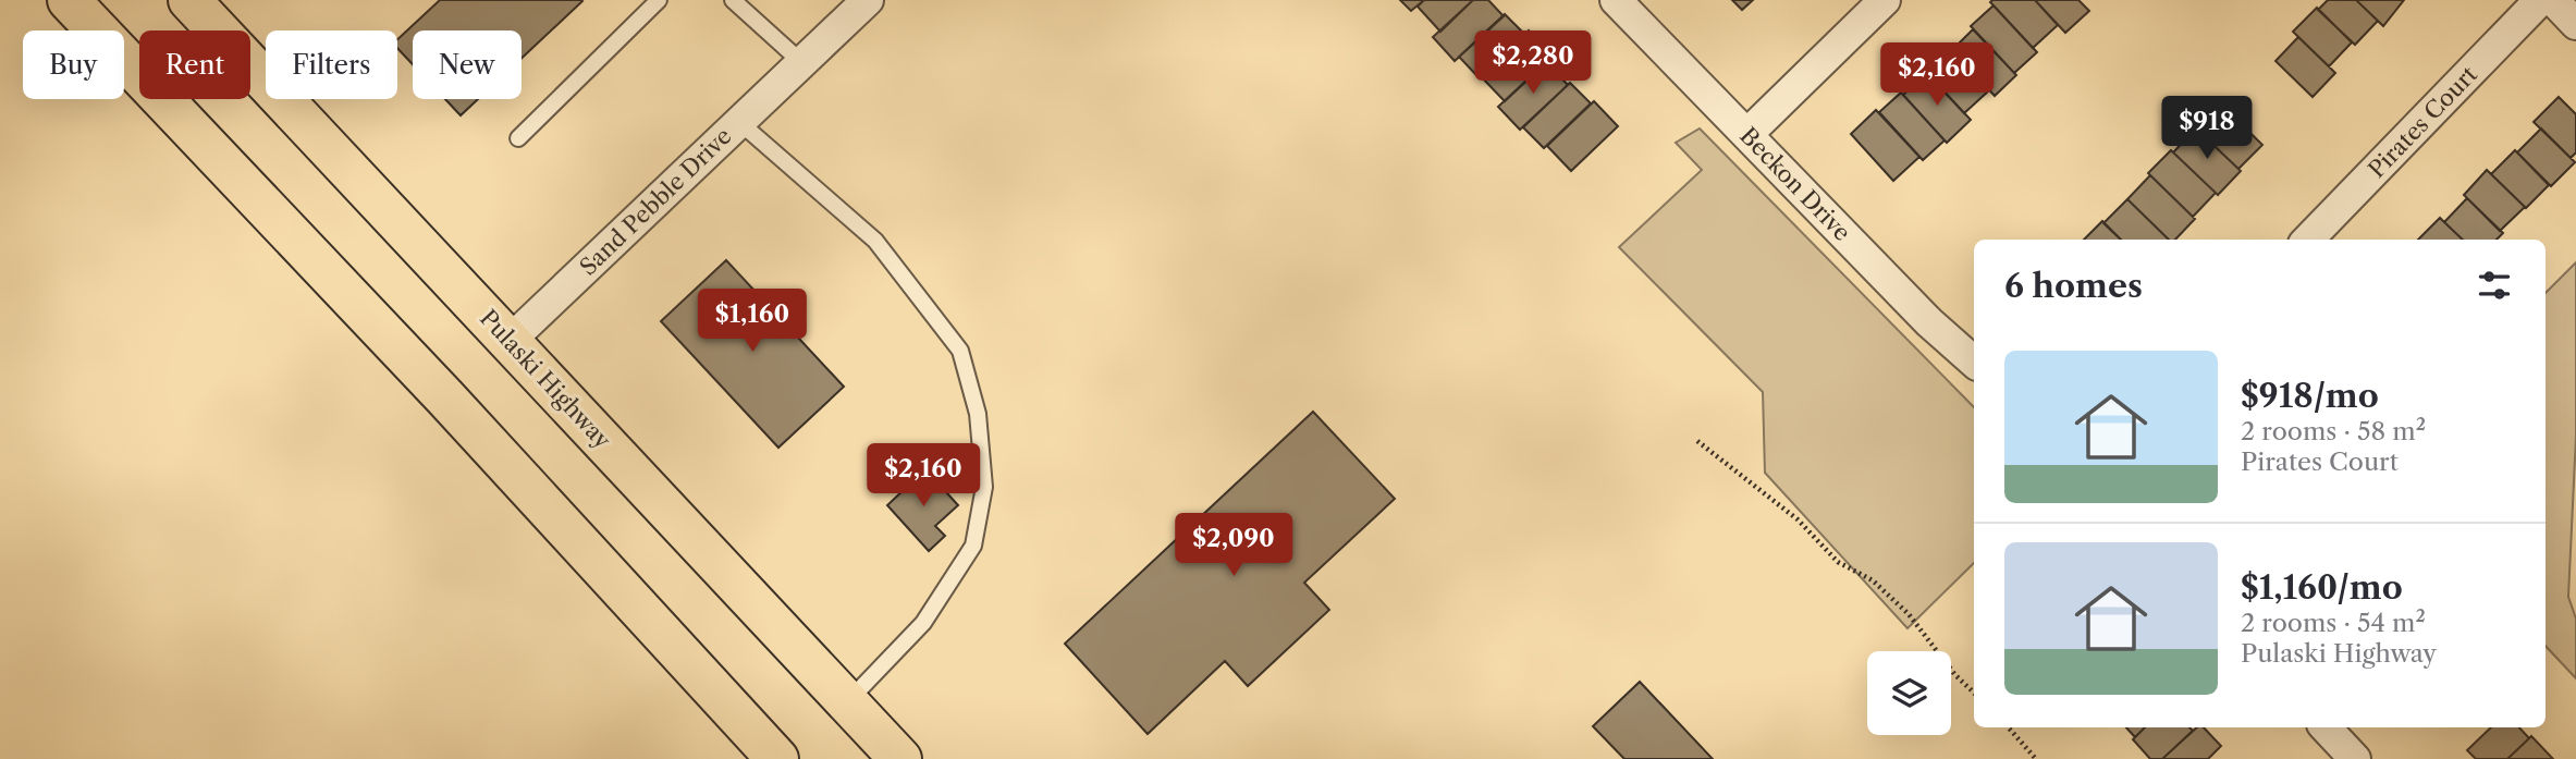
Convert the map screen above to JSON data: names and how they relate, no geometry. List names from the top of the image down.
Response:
{
  "streets": {
    "highway": ["Pulaski Highway"],
    "street": ["Pirates Court", "Beckon Drive", "Sand Pebble Drive"]
  },
  "crossings": [
    ["Sand Pebble Drive", "Pulaski Highway"]
  ],
  "page": {
    "price": [
      "$2,280",
      "$2,160",
      "$918",
      "$1,160",
      "$2,160",
      "$2,090"
    ],
    "chip": [
      "Buy",
      "Rent",
      "Filters",
      "New"
    ],
    "heading": "6 homes",
    "list": [
      {
        "name": "$918/mo",
        "note": "2 rooms · 58 m² · Pirates Court"
      },
      {
        "name": "$1,160/mo",
        "note": "2 rooms · 54 m² · Pulaski Highway"
      }
    ]
  }
}
